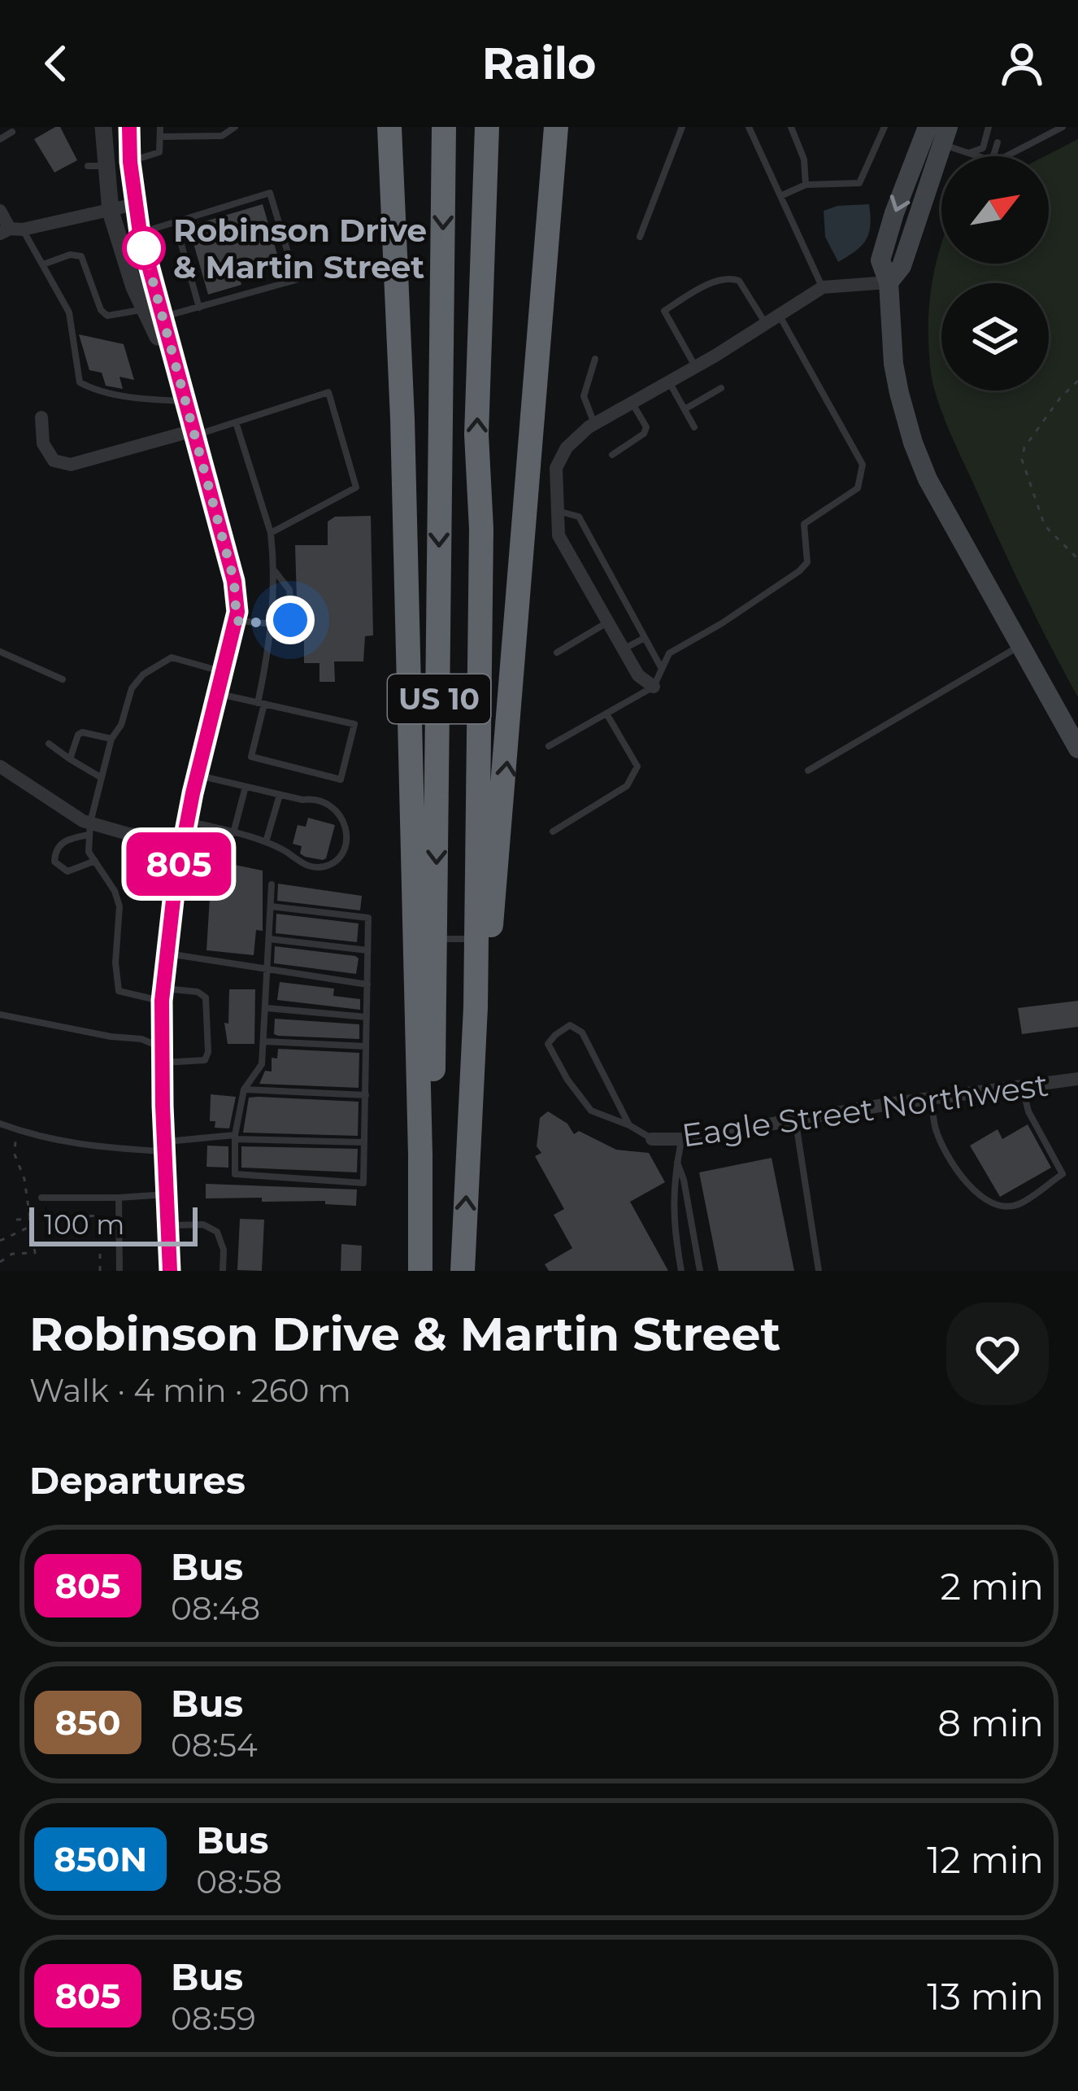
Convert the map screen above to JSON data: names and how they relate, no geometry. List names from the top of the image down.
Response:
{
  "streets": {
    "highway": ["US 10"],
    "street": ["Eagle Street Northwest"]
  },
  "places": ["Robinson Drive & Martin Street"],
  "lines": ["bus line 805"],
  "scale_bar": "100 m",
  "north": "top right",
  "page": {
    "header": "Railo",
    "on_map": "805",
    "scale": "100 m",
    "heading": [
      ["Robinson Drive & Martin Street", "Walk · 4 min · 260 m"],
      "Departures"
    ],
    "list": [
      {
        "mark": "805",
        "name": "Bus",
        "note": "08:48",
        "value": "2 min"
      },
      {
        "mark": "850",
        "name": "Bus",
        "note": "08:54",
        "value": "8 min"
      },
      {
        "mark": "850N",
        "name": "Bus",
        "note": "08:58",
        "value": "12 min"
      },
      {
        "mark": "805",
        "name": "Bus",
        "note": "08:59",
        "value": "13 min"
      }
    ]
  }
}
